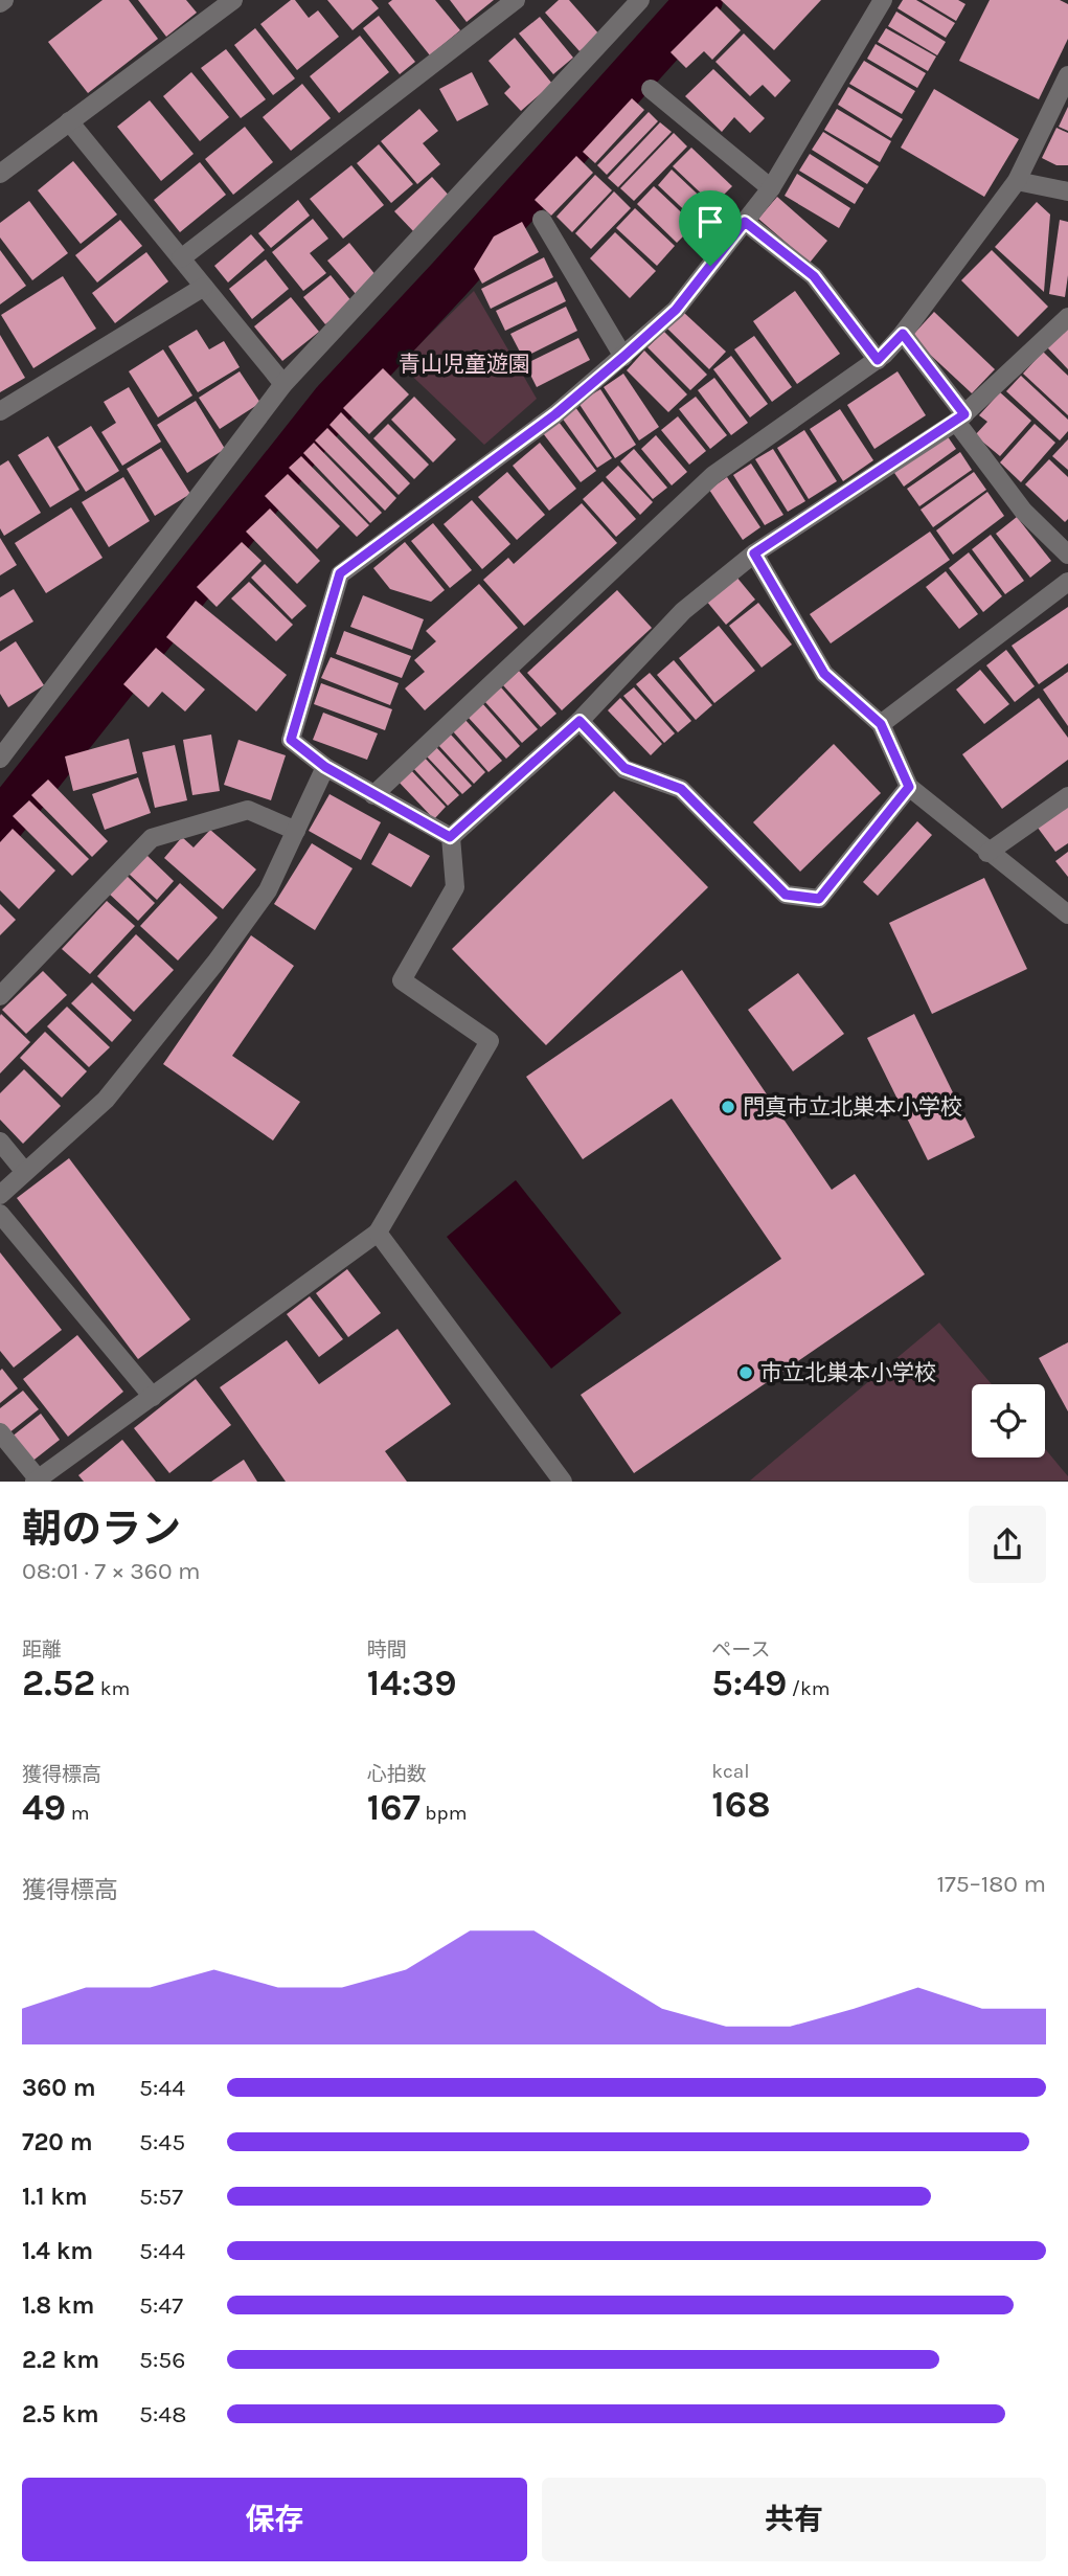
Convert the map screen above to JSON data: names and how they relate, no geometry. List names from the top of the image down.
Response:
{
  "parks": ["青山児童遊園"],
  "places": ["門真市立北巣本小学校", "市立北巣本小学校"],
  "page": {
    "heading": ["朝のラン", "08:01 · 7 × 360 m"],
    "stats": [
      ["距離", "2.52 km"],
      ["時間", "14:39"],
      ["ペース", "5:49 /km"],
      ["獲得標高", "49 m"],
      ["心拍数", "167 bpm"],
      ["kcal", "168"]
    ],
    "chart": ["獲得標高", "175–180 m"],
    "list": [
      {
        "name": "360 m",
        "note": "5:44"
      },
      {
        "name": "720 m",
        "note": "5:45"
      },
      {
        "name": "1.1 km",
        "note": "5:57"
      },
      {
        "name": "1.4 km",
        "note": "5:44"
      },
      {
        "name": "1.8 km",
        "note": "5:47"
      },
      {
        "name": "2.2 km",
        "note": "5:56"
      },
      {
        "name": "2.5 km",
        "note": "5:48"
      }
    ],
    "buttons": ["保存", "共有"]
  }
}
